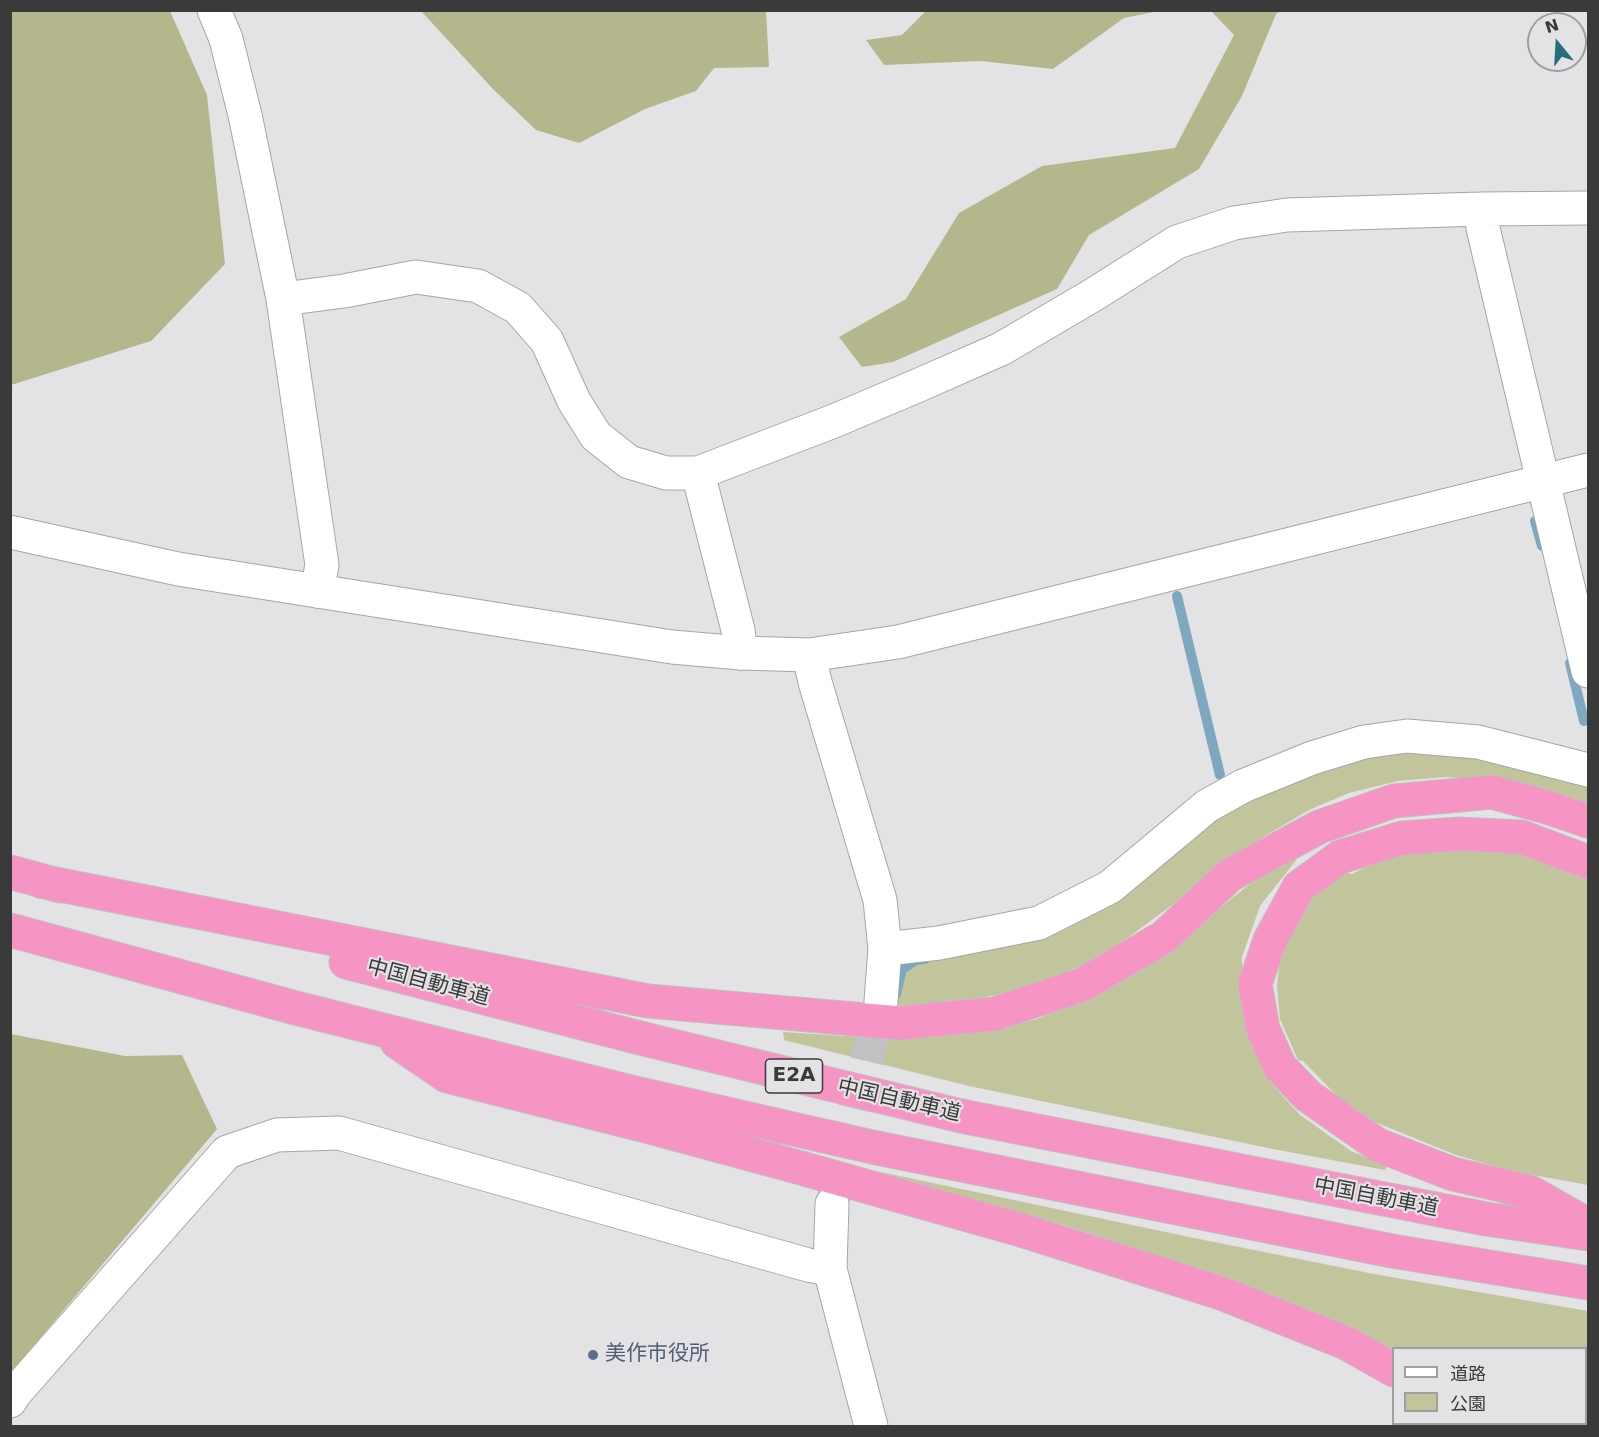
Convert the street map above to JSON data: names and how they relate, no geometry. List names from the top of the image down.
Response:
{
  "streets": {
    "highway": ["中国自動車道", "E2A"]
  },
  "places": ["美作市役所"],
  "legend": ["道路", "公園"],
  "north": "top"
}
